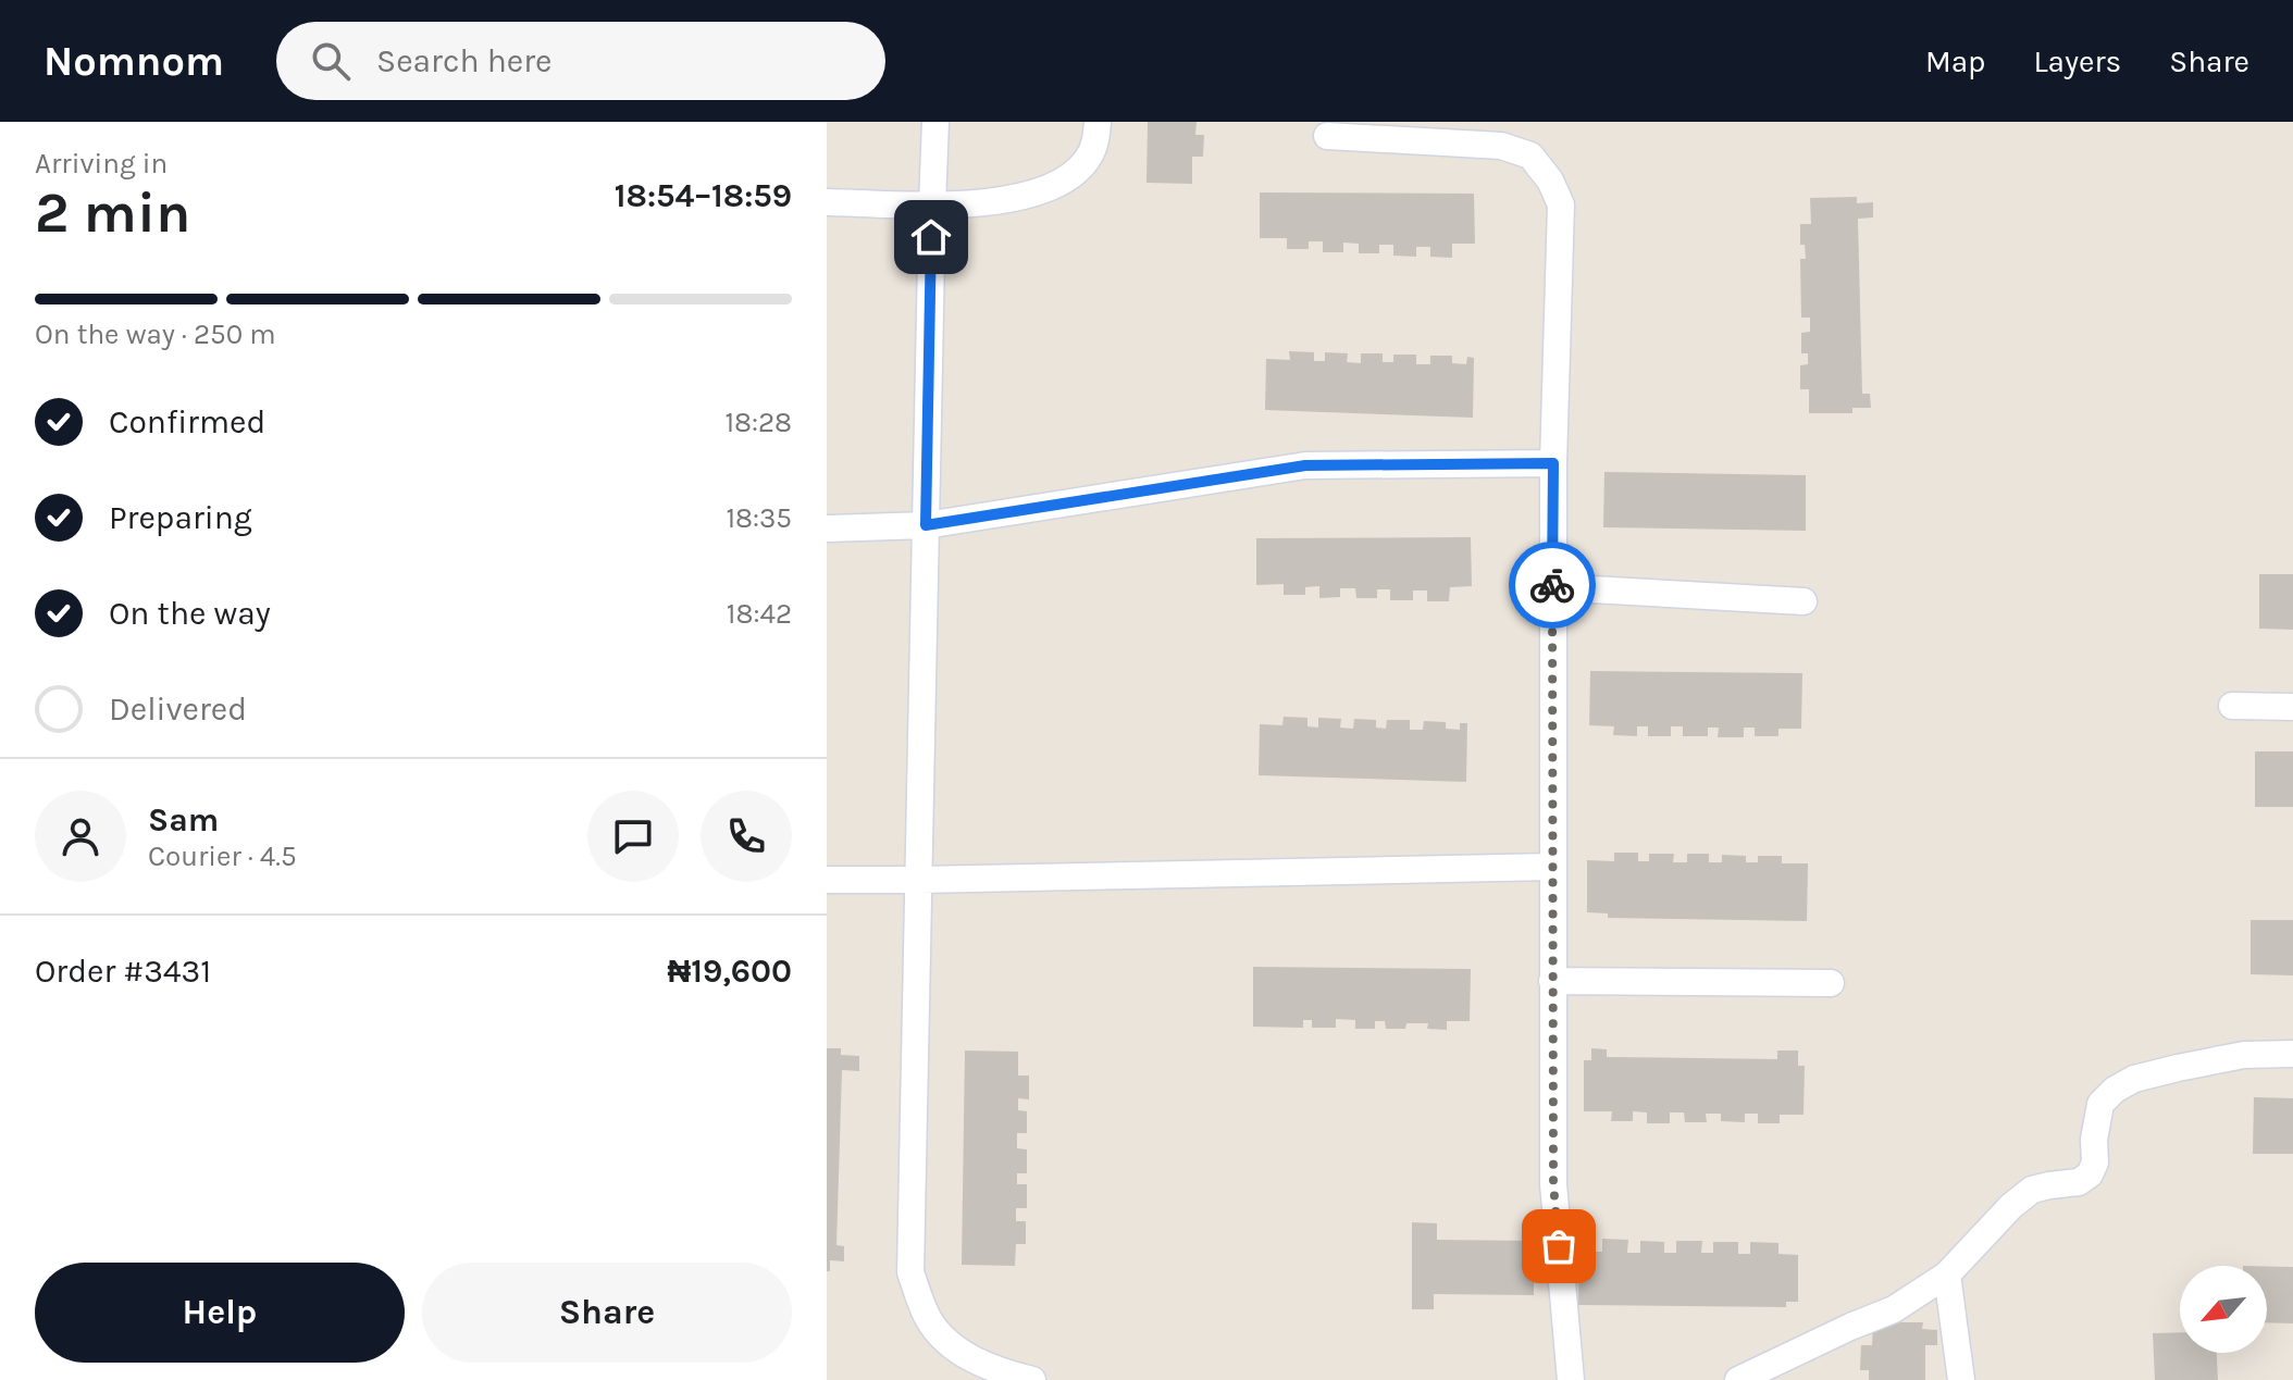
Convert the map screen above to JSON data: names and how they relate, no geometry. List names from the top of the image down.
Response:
{
  "north": "bottom left",
  "page": {
    "header": "Nomnom",
    "search": "Search here",
    "nav": ["Map", "Layers", "Share"],
    "heading": ["2 min", "Arriving in", "18:54–18:59"],
    "panel": [
      "Sam",
      "Courier · 4.5",
      "Order #3431",
      "₦19,600"
    ],
    "bar": "On the way · 250 m",
    "list": [
      ["Confirmed", "18:28"],
      ["Preparing", "18:35"],
      ["On the way", "18:42"],
      "Delivered"
    ],
    "buttons": ["Help", "Share"]
  }
}
